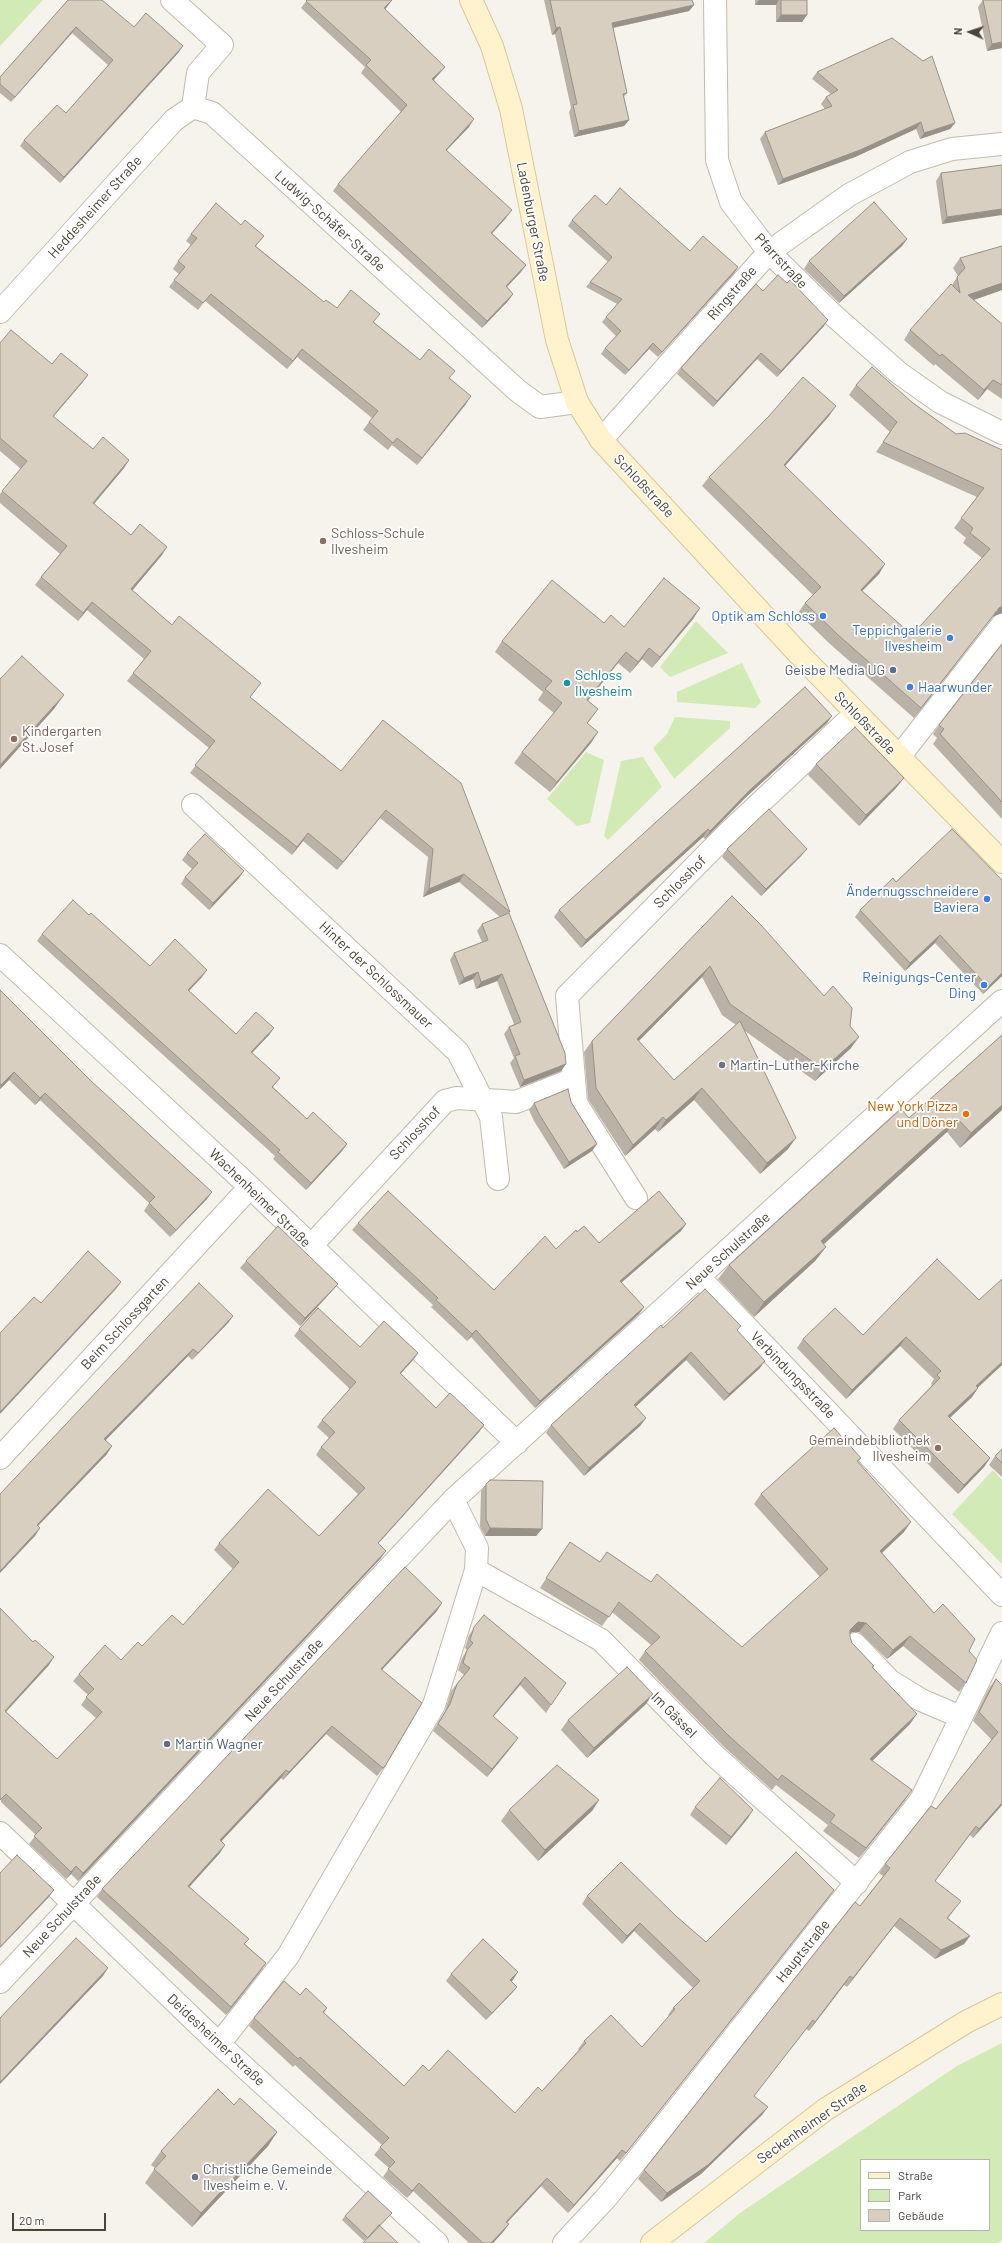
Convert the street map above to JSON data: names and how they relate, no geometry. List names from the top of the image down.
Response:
{
  "streets": {
    "main road": ["Ladenburger Straße", "Schloßstraße", "Seckenheimer Straße"],
    "street": [
      "Heddesheimer Straße",
      "Ludwig-Schäfer-Straße",
      "Pfarrstraße",
      "Ringstraße",
      "Schlosshof",
      "Hinter der Schlossmauer",
      "Wachenheimer Straße",
      "Neue Schulstraße",
      "Beim Schlossgarten",
      "Verbindungsstraße",
      "Im Gässel",
      "Hauptstraße",
      "Deidesheimer Straße"
    ]
  },
  "crossings": [
    ["Heddesheimer Straße", "Ludwig-Schäfer-Straße"],
    ["Ludwig-Schäfer-Straße", "Ladenburger Straße"],
    ["Ladenburger Straße", "Ringstraße"],
    ["Ladenburger Straße", "Schloßstraße"],
    ["Pfarrstraße", "Ringstraße"],
    ["Ringstraße", "Schloßstraße"],
    ["Schloßstraße", "Schlosshof"],
    ["Schlosshof", "Hinter der Schlossmauer"],
    ["Schlosshof", "Wachenheimer Straße"],
    ["Wachenheimer Straße", "Neue Schulstraße"],
    ["Wachenheimer Straße", "Beim Schlossgarten"],
    ["Neue Schulstraße", "Verbindungsstraße"],
    ["Neue Schulstraße", "Deidesheimer Straße"],
    ["Im Gässel", "Hauptstraße"]
  ],
  "places": [
    "Schloss-Schule Ilvesheim",
    "Optik am Schloss",
    "Teppichgalerie Ilvesheim",
    "Geisbe Media UG",
    "Schloss Ilvesheim",
    "Haarwunder",
    "Kindergarten St.Josef",
    "Ändernugsschneidere Baviera",
    "Reinigungs-Center Ding",
    "Martin-Luther-Kirche",
    "New York Pizza und Döner",
    "Gemeindebibliothek Ilvesheim",
    "Martin Wagner",
    "Christliche Gemeinde Ilvesheim e. V."
  ],
  "legend": ["Straße", "Park", "Gebäude"],
  "scale_bar": "20 m",
  "north": "left"
}
